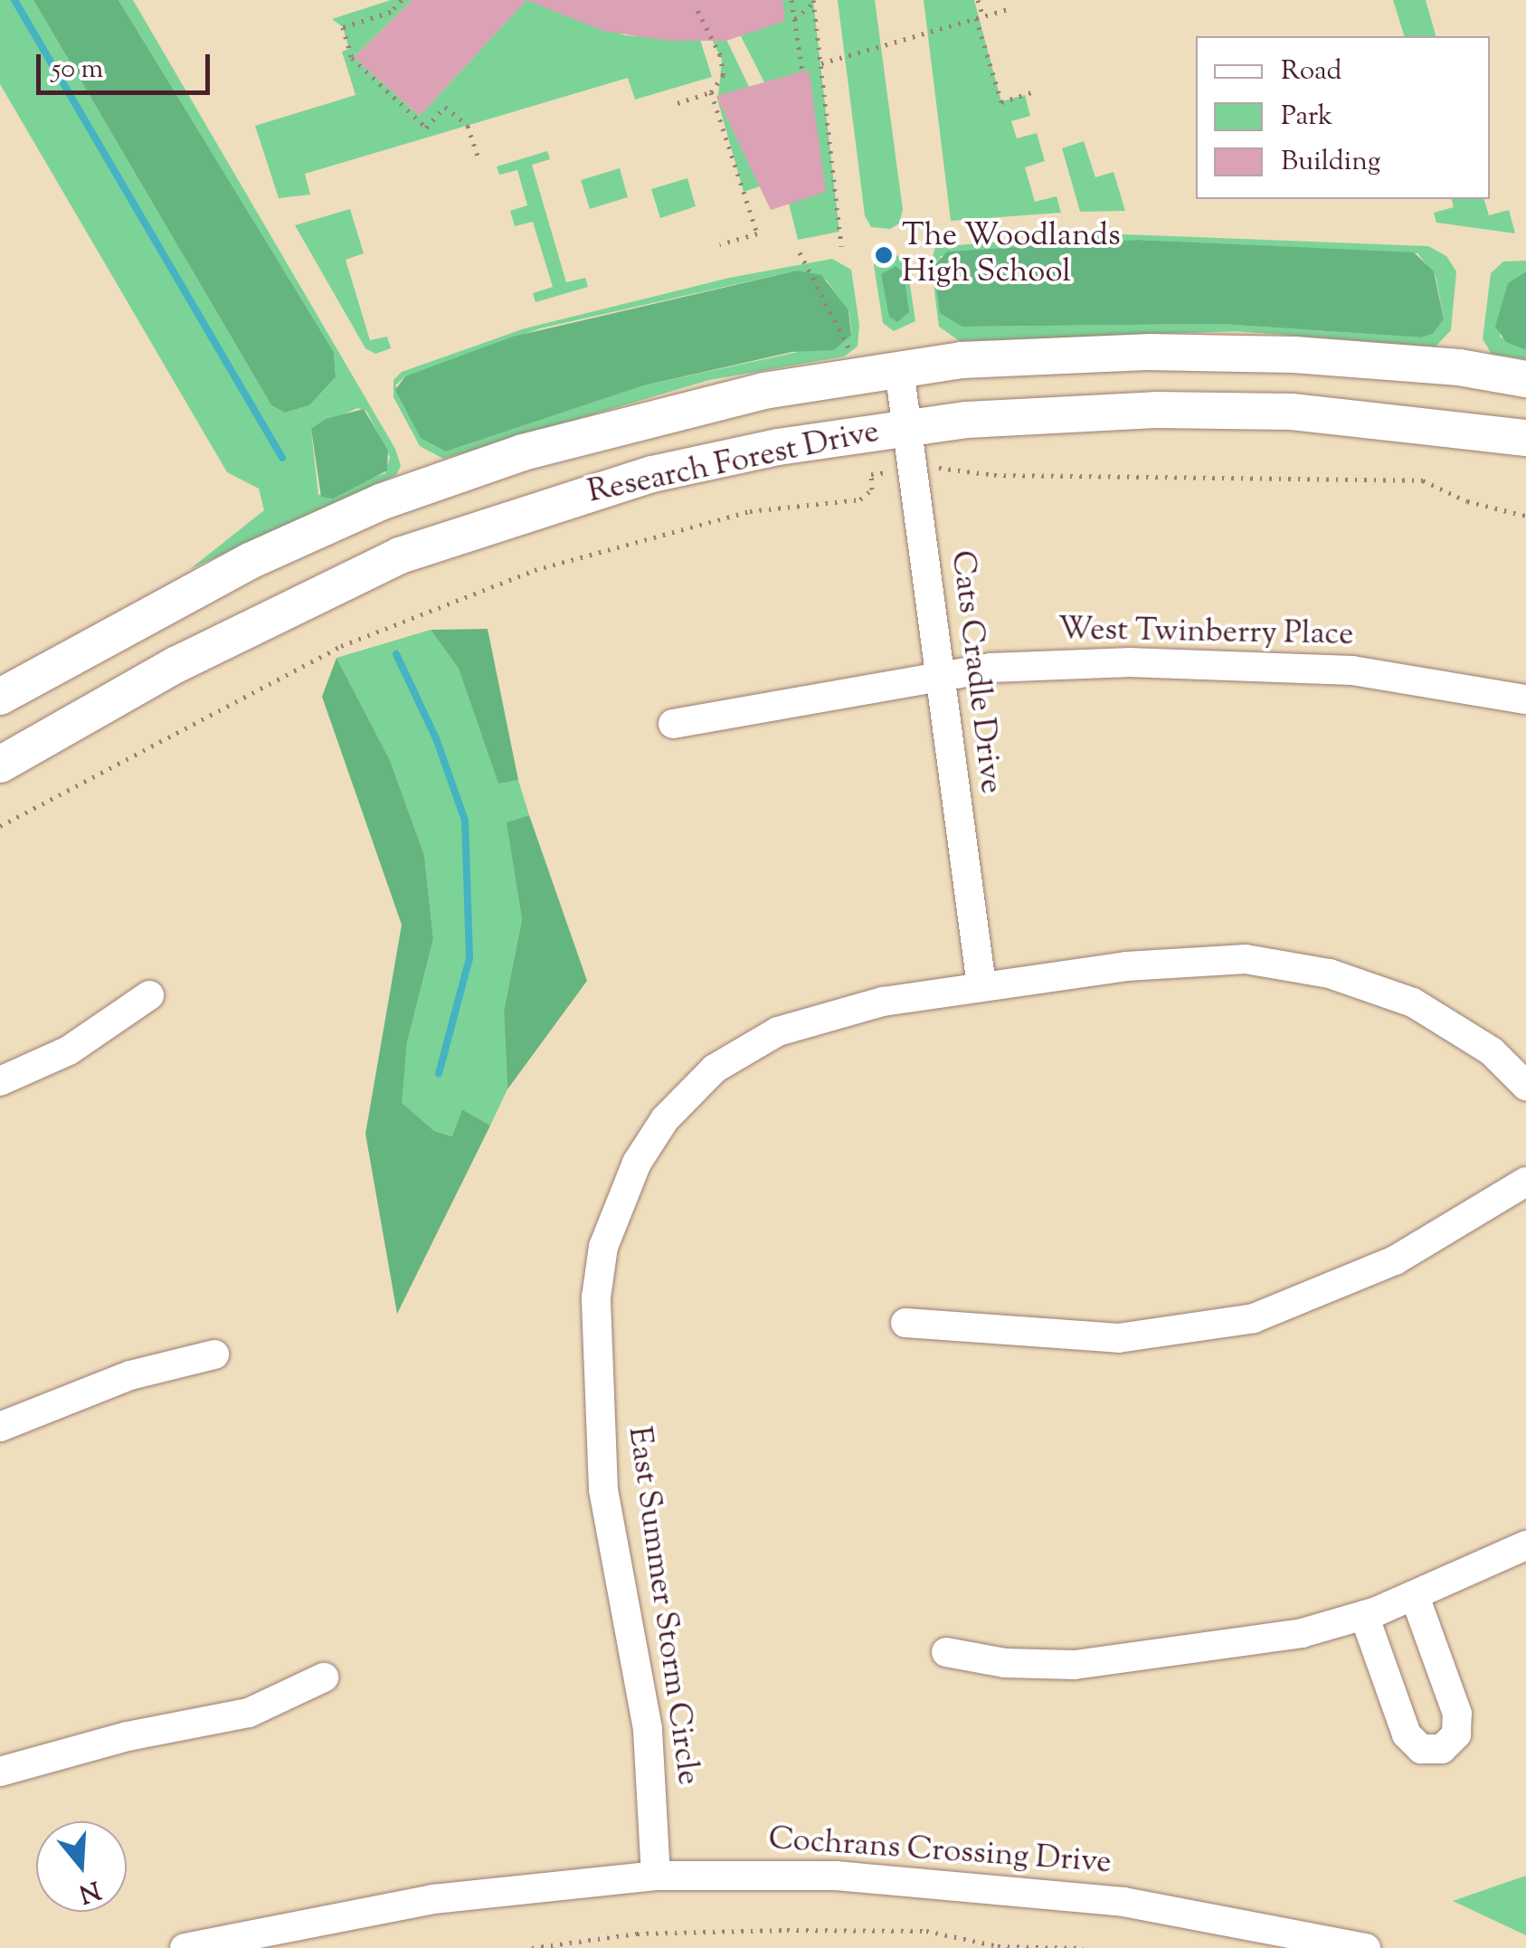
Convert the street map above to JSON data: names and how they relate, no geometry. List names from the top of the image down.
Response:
{
  "streets": {
    "main road": ["Research Forest Drive"],
    "street": [
      "West Twinberry Place",
      "Cats Cradle Drive",
      "East Summer Storm Circle",
      "Cochrans Crossing Drive"
    ]
  },
  "crossings": [
    ["Research Forest Drive", "Cats Cradle Drive"],
    ["West Twinberry Place", "Cats Cradle Drive"],
    ["Cats Cradle Drive", "East Summer Storm Circle"],
    ["East Summer Storm Circle", "Cochrans Crossing Drive"]
  ],
  "places": ["The Woodlands High School"],
  "legend": ["Road", "Park", "Building"],
  "scale_bar": "50 m",
  "north": "bottom"
}
